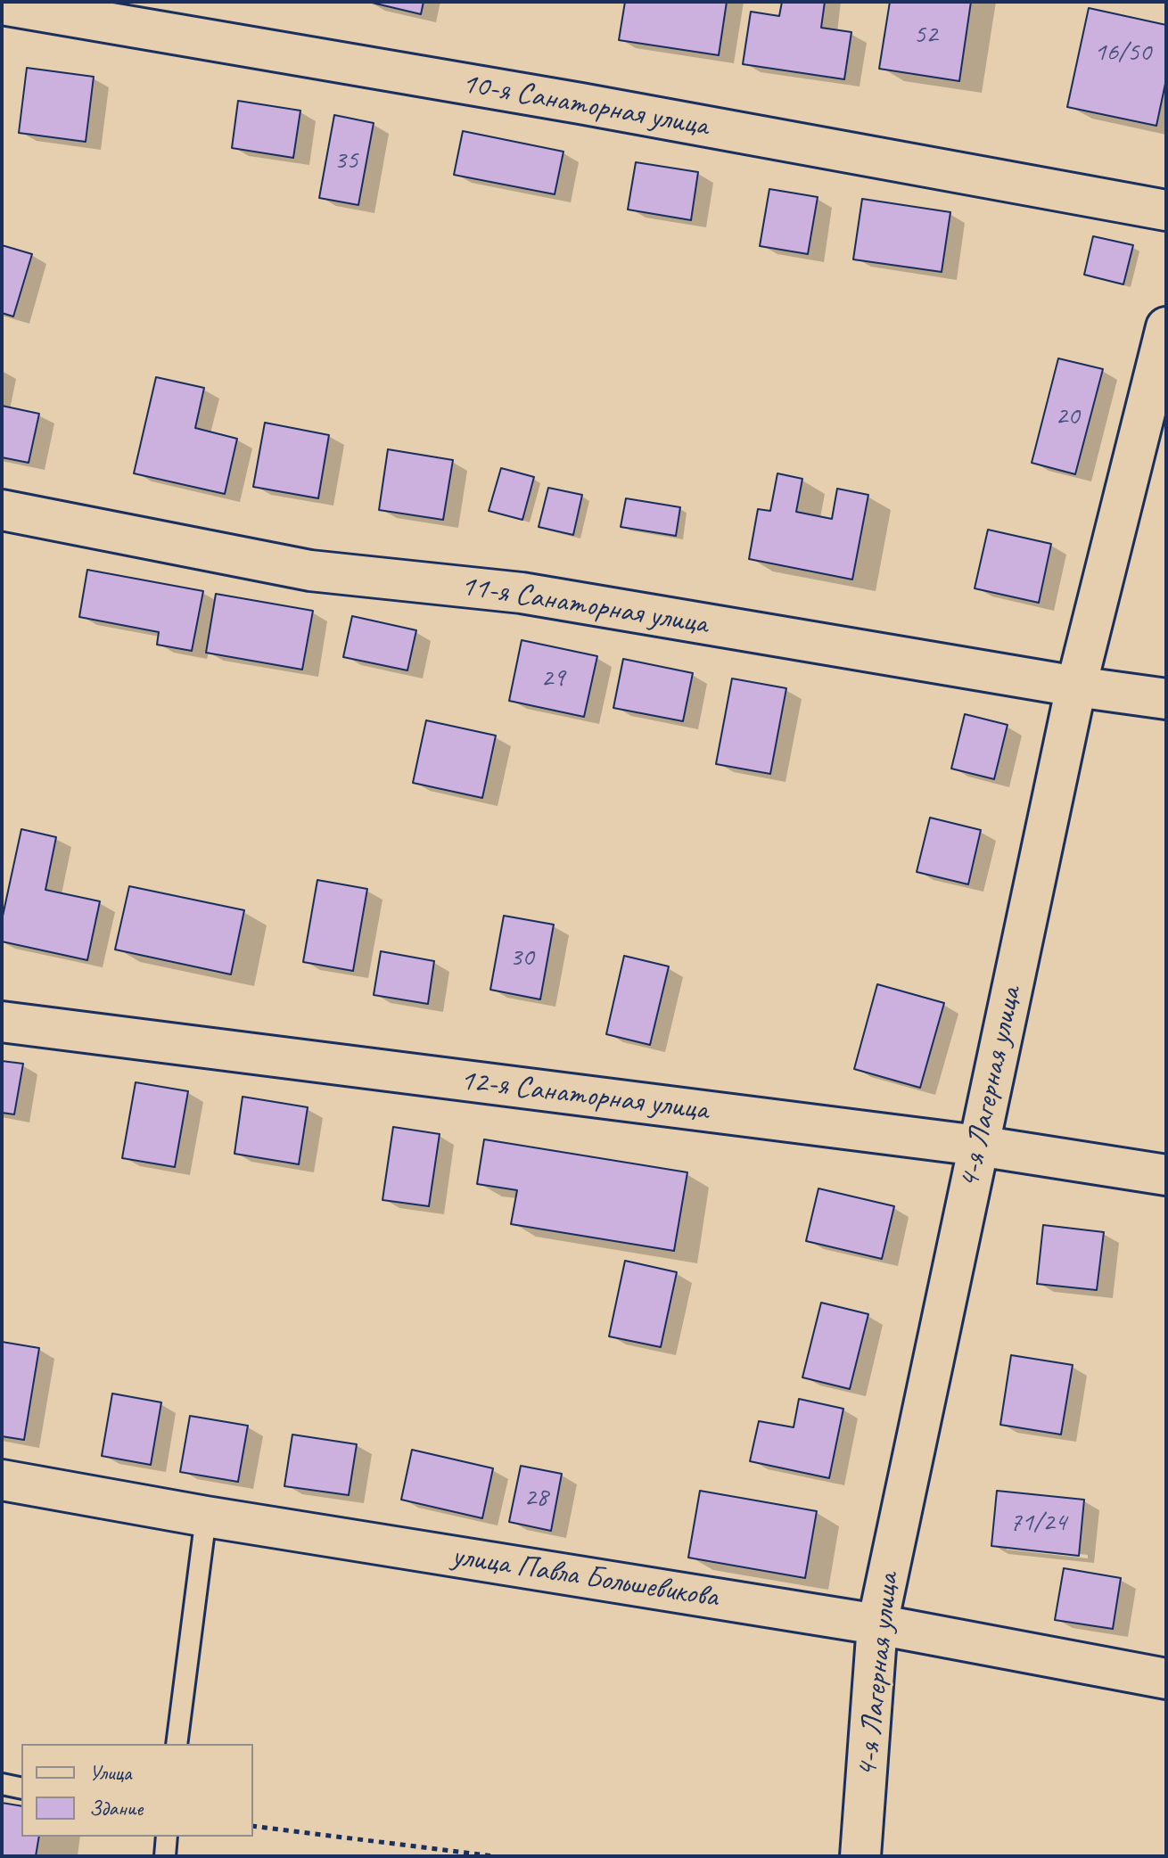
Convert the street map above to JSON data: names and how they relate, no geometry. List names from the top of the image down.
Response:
{
  "streets": {
    "street": [
      "10-я Санаторная улица",
      "11-я Санаторная улица",
      "4-я Лагерная улица",
      "12-я Санаторная улица",
      "улица Павла Большевикова"
    ]
  },
  "crossings": [
    ["11-я Санаторная улица", "4-я Лагерная улица"],
    ["4-я Лагерная улица", "12-я Санаторная улица"],
    ["4-я Лагерная улица", "улица Павла Большевикова"]
  ],
  "house_numbers": [
    "52",
    "16/50",
    "35",
    "20",
    "29",
    "30",
    "28",
    "71/24"
  ],
  "legend": ["Улица", "Здание"]
}
